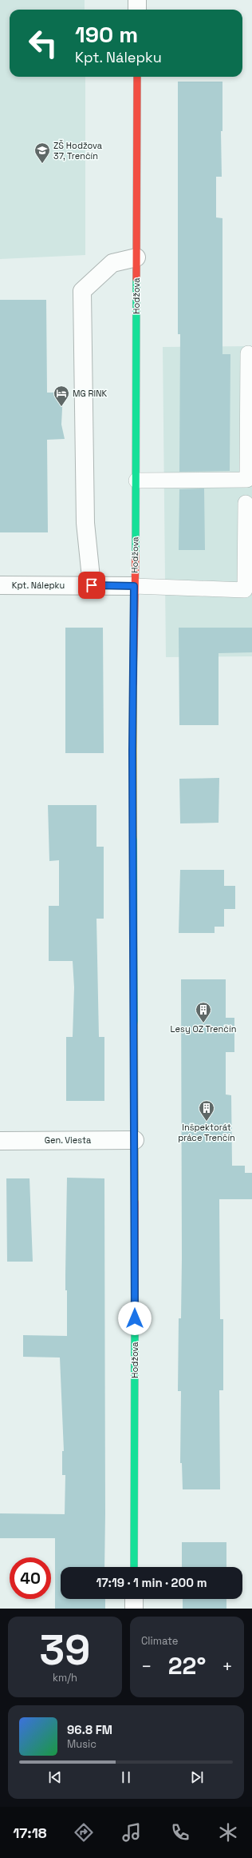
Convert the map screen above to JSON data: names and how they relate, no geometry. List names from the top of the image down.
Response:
{
  "streets": {
    "street": ["Hodžova", "Kpt. Nálepku", "Gen. Viesta"]
  },
  "crossings": [
    ["Hodžova", "Kpt. Nálepku"],
    ["Hodžova", "Gen. Viesta"]
  ],
  "places": {
    "school or university": ["ZŠ Hodžova 37, Trenčín"],
    "hotel": ["MG RINK"],
    "building": ["Lesy OZ Trenčín", "Inšpektorát práce Trenčín"]
  },
  "page": {
    "turn": ["190 m", "Kpt. Nálepku"],
    "limit": "40",
    "trip": "17:19 · 1 min · 200 m",
    "tile": [
      ["39", "km/h"],
      "Climate"
    ],
    "heat": ["−", "22°", "+"],
    "song": ["96.8 FM", "Music"],
    "tabs": "17:18"
  }
}
